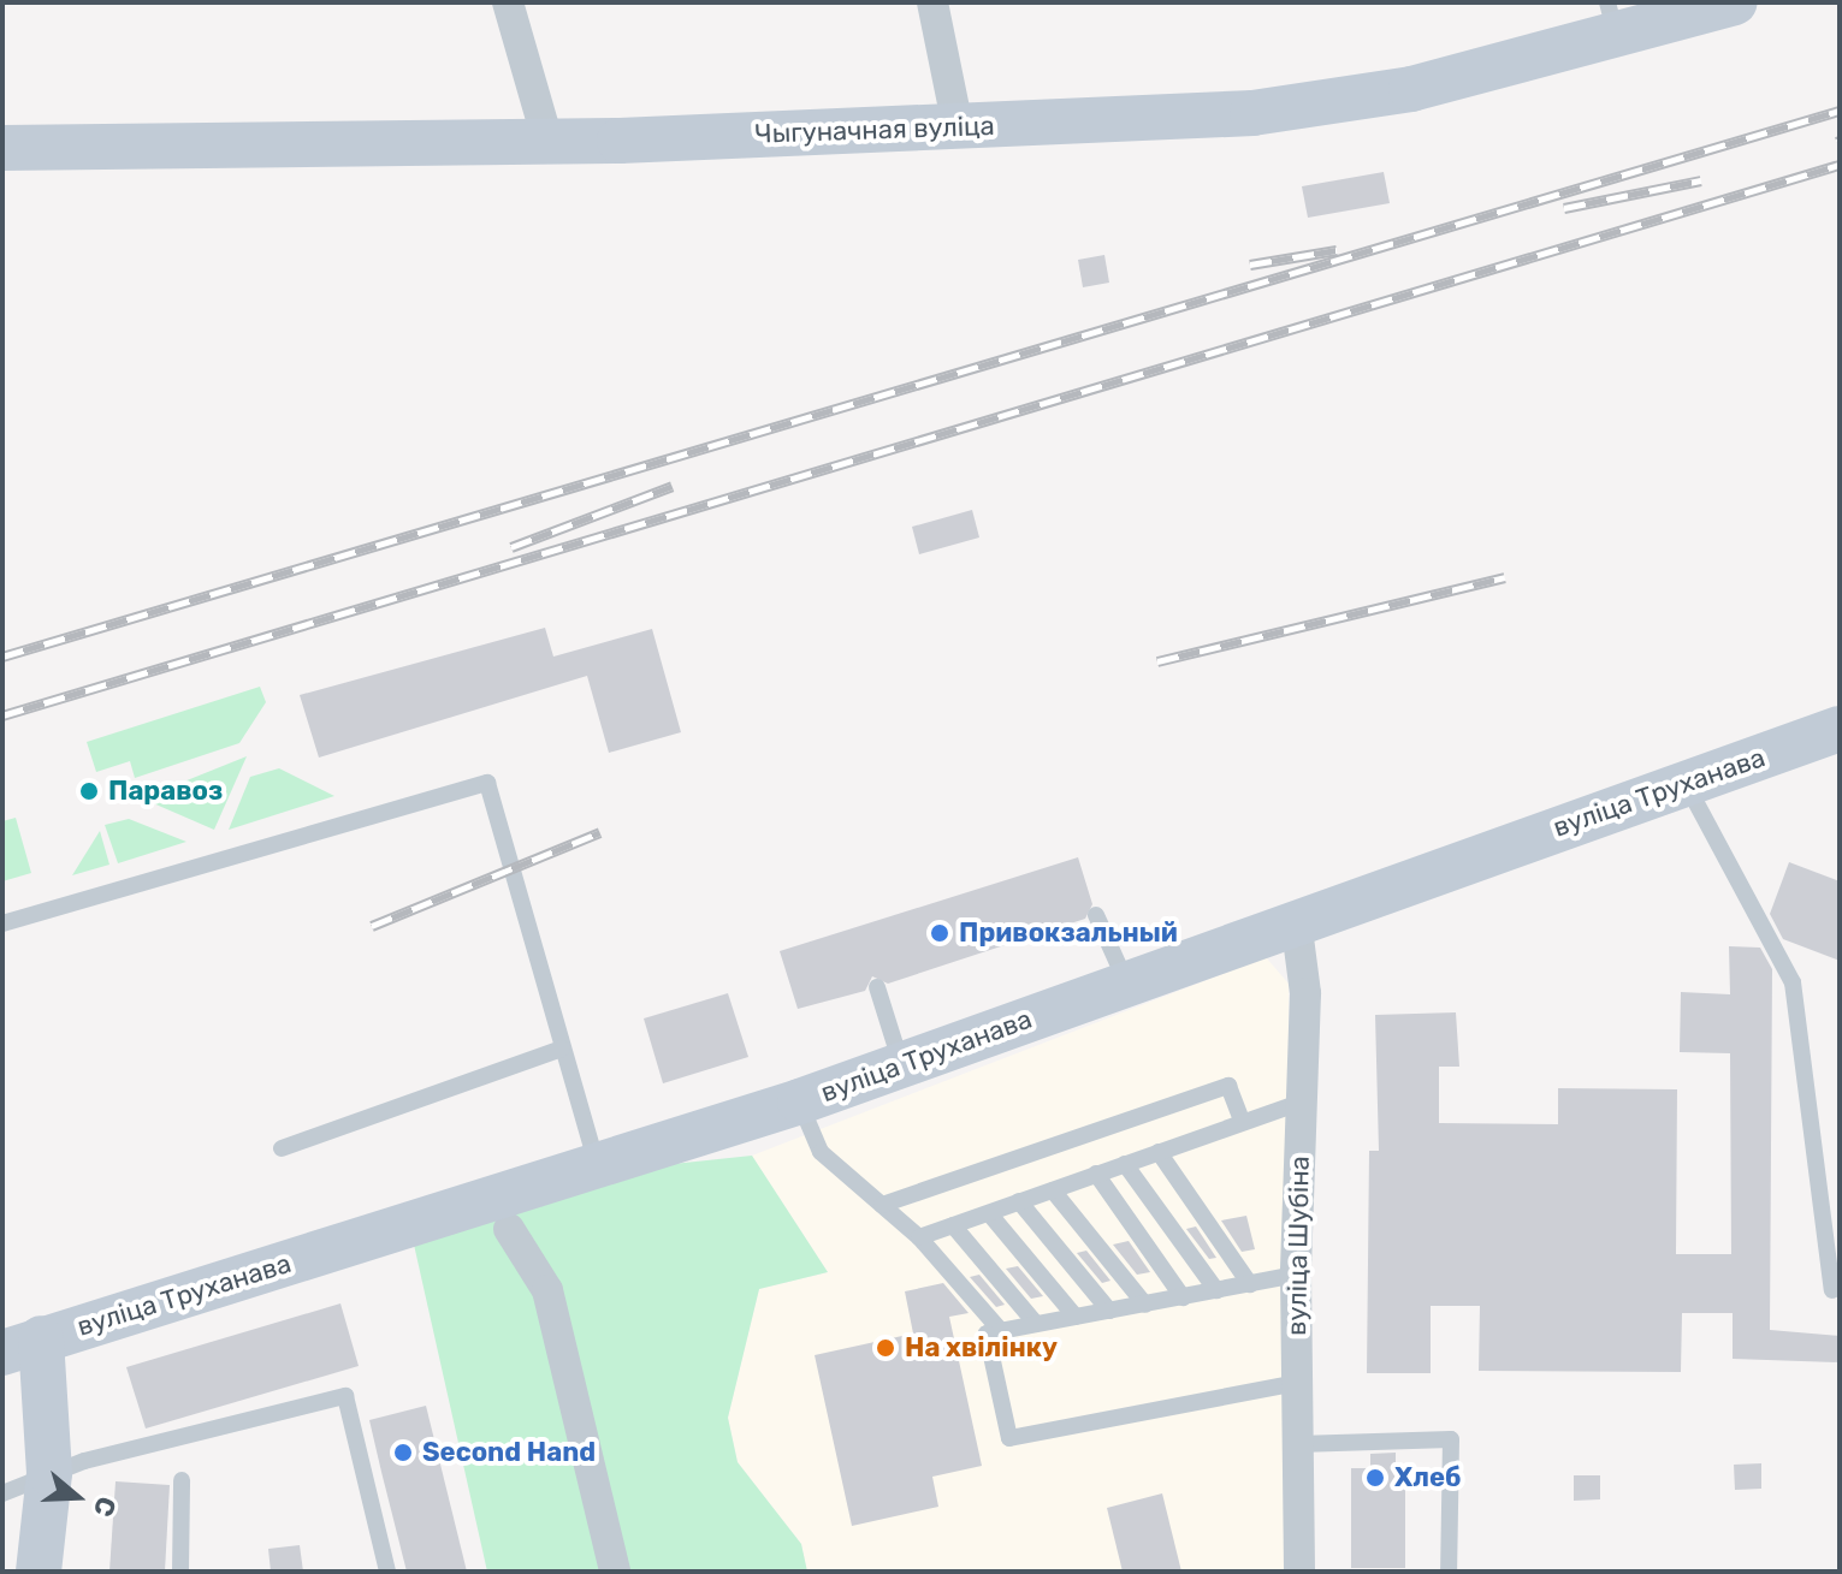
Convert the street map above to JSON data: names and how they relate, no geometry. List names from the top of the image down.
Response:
{
  "streets": {
    "street": ["Чыгуначная вуліца", "вуліца Труханава", "вуліца Шубіна"]
  },
  "crossings": [
    ["вуліца Труханава", "вуліца Шубіна"]
  ],
  "places": [
    "Паравоз",
    "Привокзальный",
    "На хвілінку",
    "Second Hand",
    "Хлеб"
  ],
  "north": "right"
}
